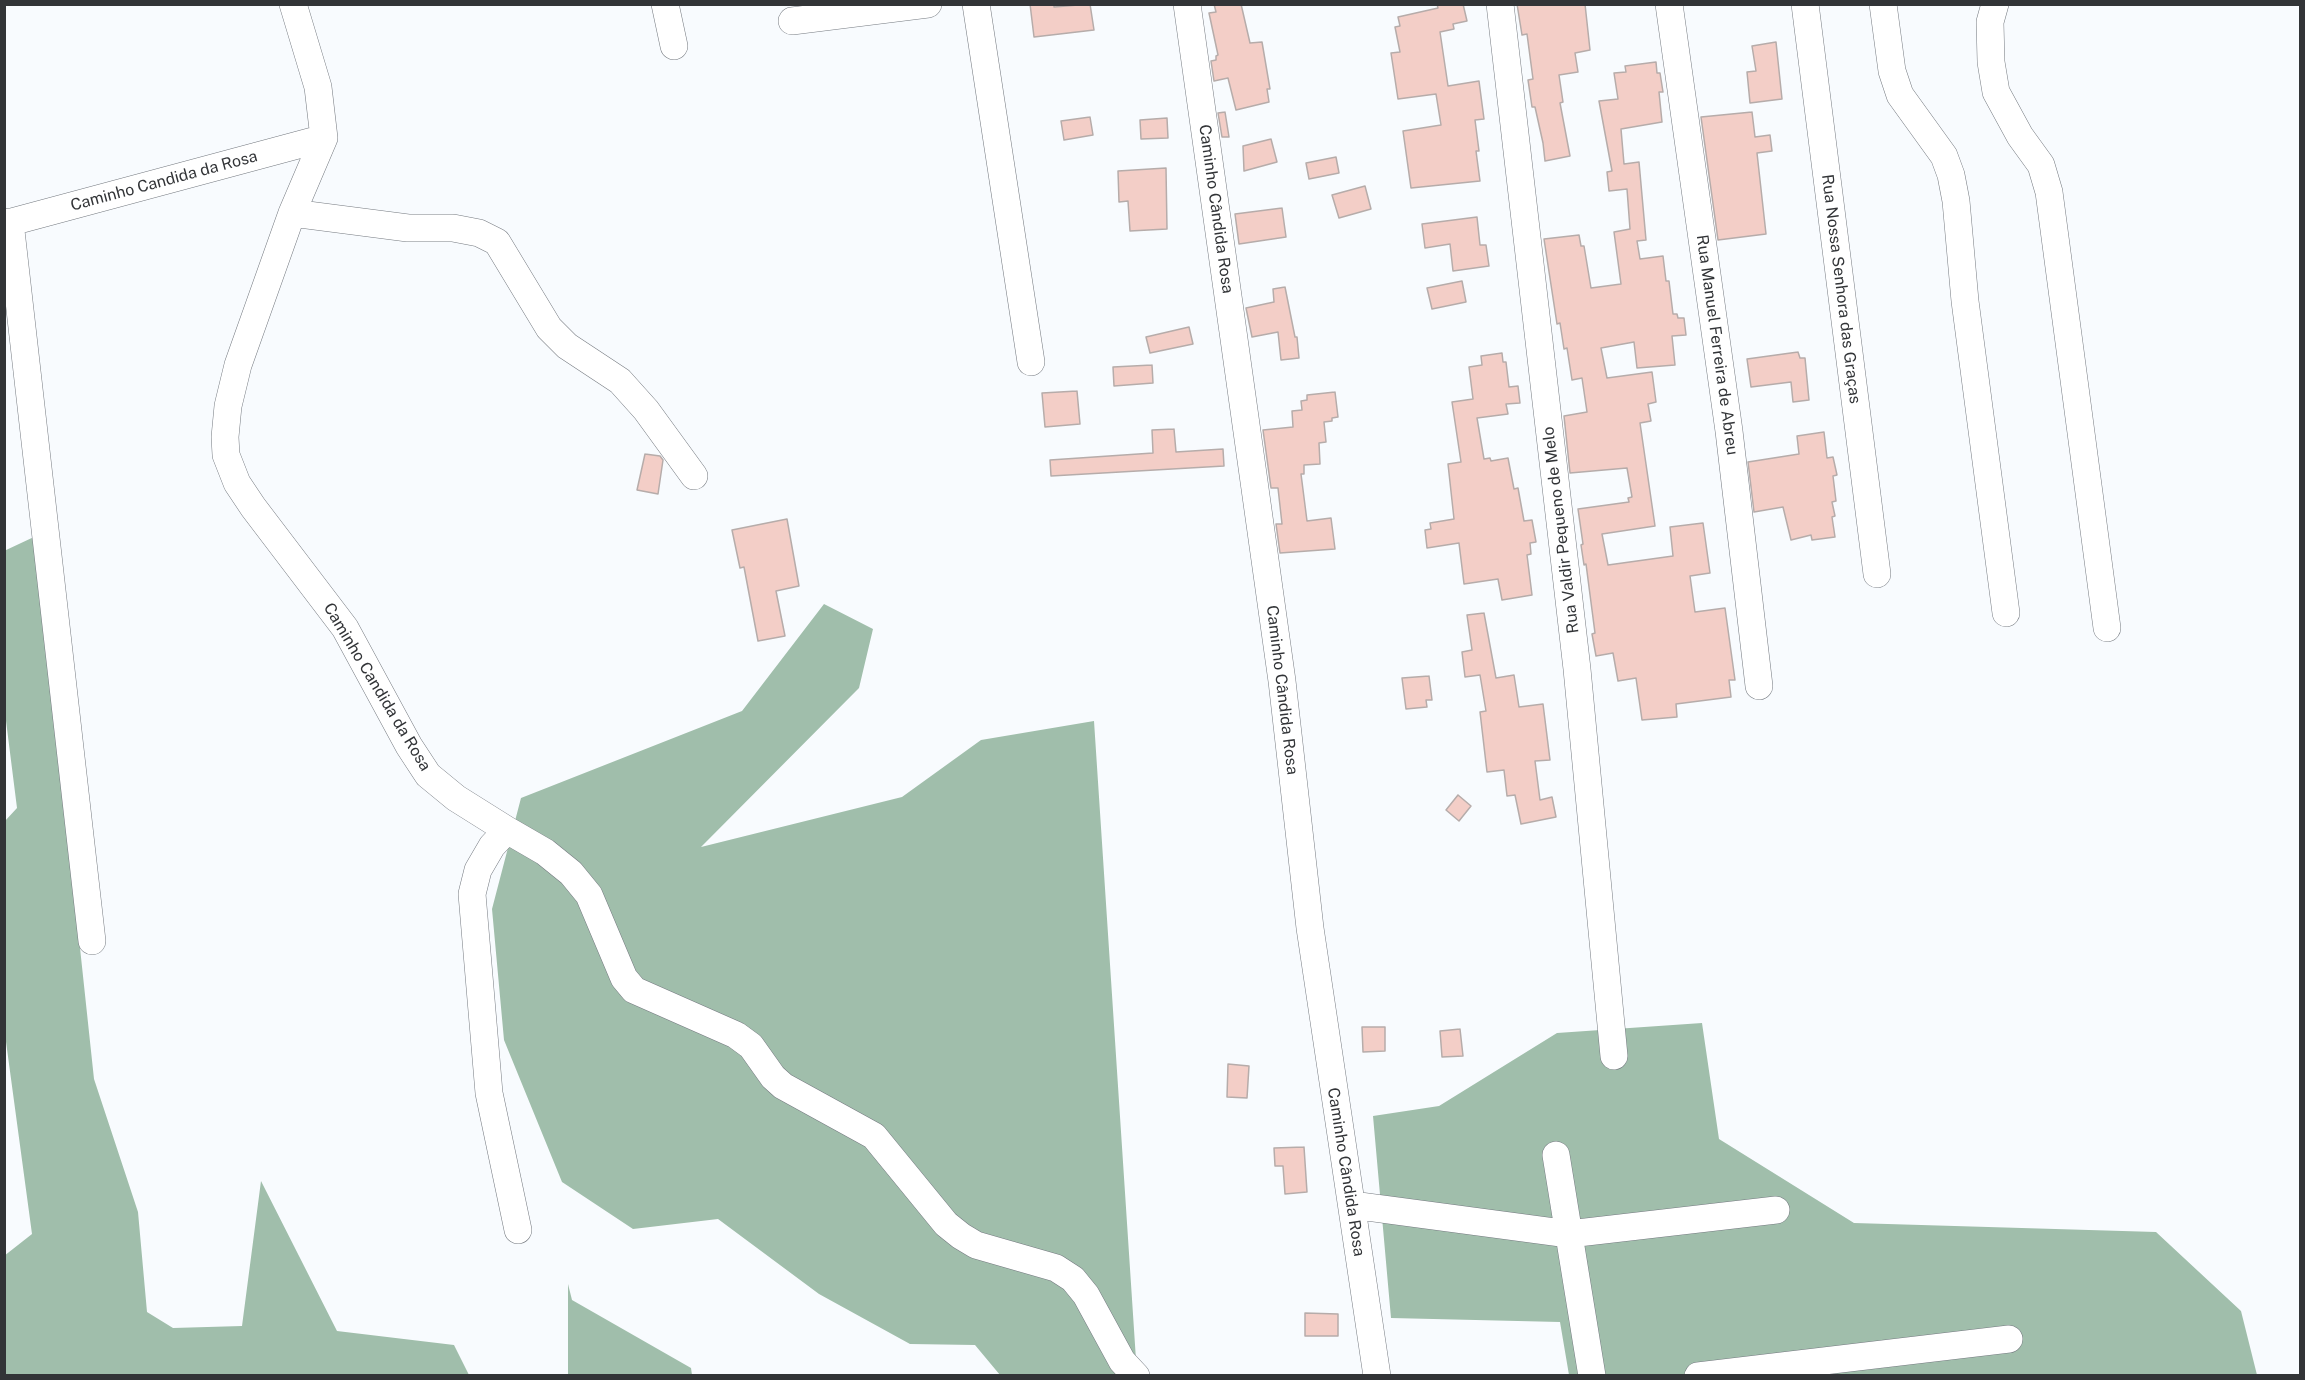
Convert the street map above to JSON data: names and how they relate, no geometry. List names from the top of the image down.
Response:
{
  "streets": {
    "street": [
      "Caminho Candida da Rosa",
      "Caminho Cândida Rosa",
      "Rua Nossa Senhora das Graças",
      "Rua Manuel Ferreira de Abreu",
      "Rua Valdir Pequeno de Melo"
    ]
  }
}
